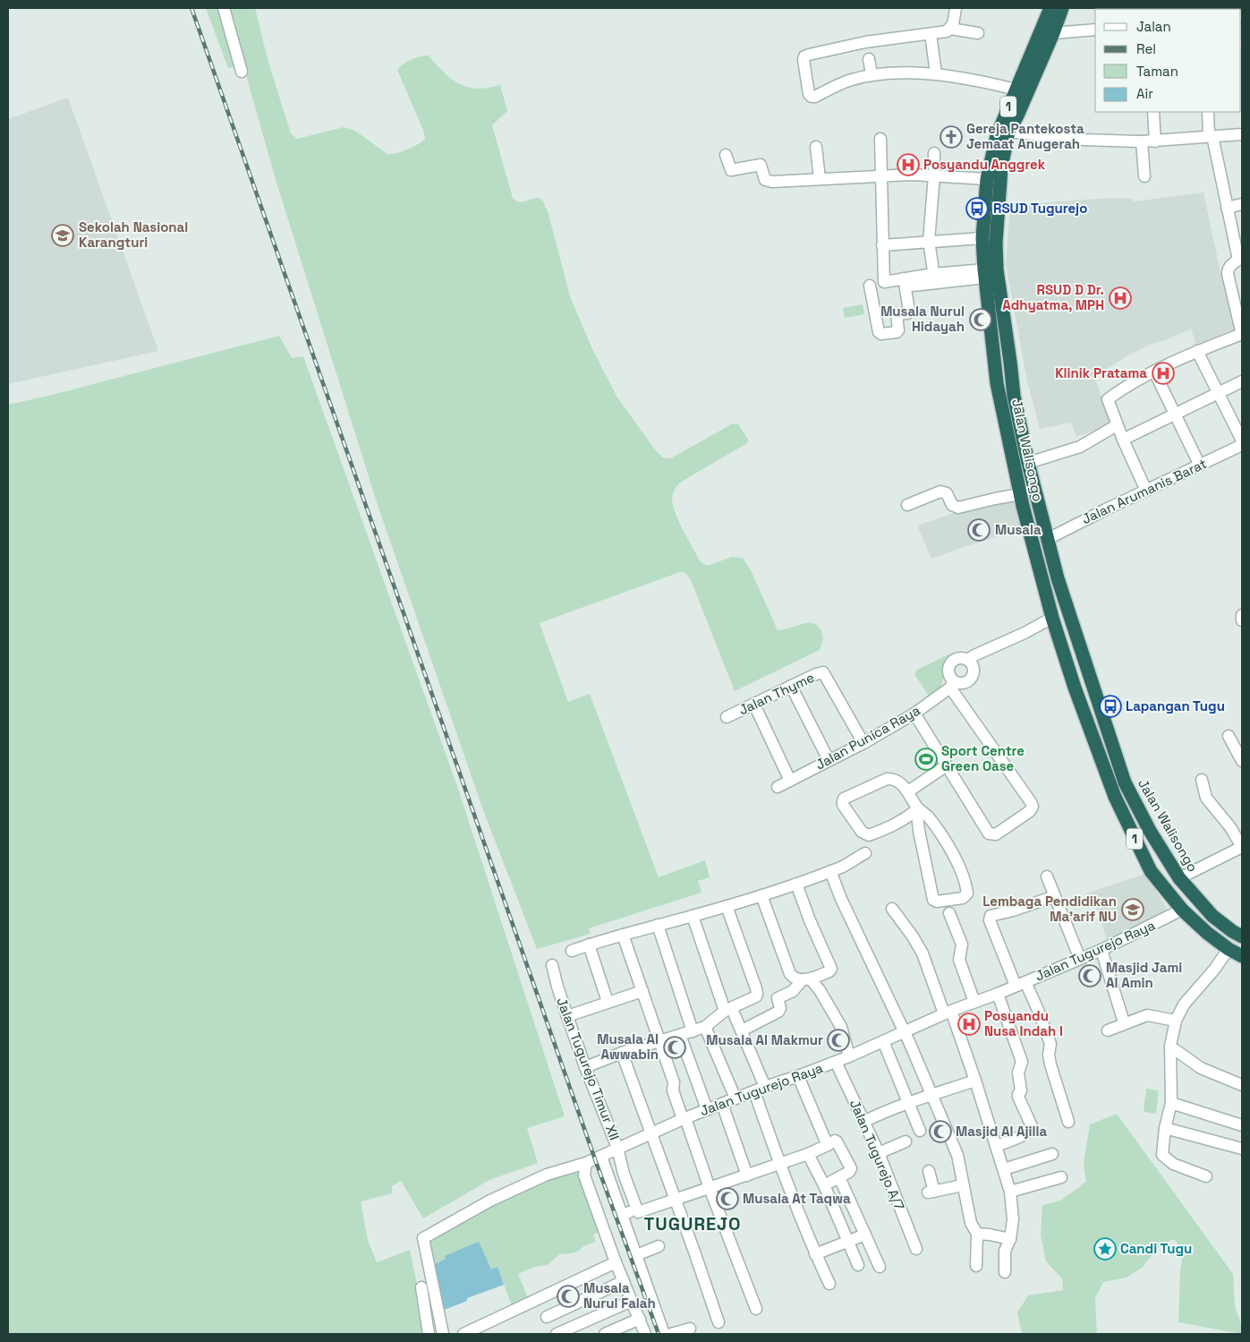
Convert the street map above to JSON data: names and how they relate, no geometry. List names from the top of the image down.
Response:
{
  "streets": {
    "highway": ["1", "Jalan Walisongo"],
    "street": [
      "Jalan Arumanis Barat",
      "Jalan Thyme",
      "Jalan Punica Raya",
      "Jalan Tugurejo Raya",
      "Jalan Tugurejo Timur XII",
      "Jalan Tugurejo A/7"
    ]
  },
  "crossings": [
    ["Jalan Walisongo", "Jalan Arumanis Barat"],
    ["Jalan Walisongo", "Jalan Tugurejo Raya"],
    ["Jalan Thyme", "Jalan Punica Raya"],
    ["Jalan Tugurejo Raya", "Jalan Tugurejo Timur XII"],
    ["Jalan Tugurejo Raya", "Jalan Tugurejo A/7"]
  ],
  "districts": ["TUGUREJO"],
  "places": {
    "church": ["Gereja Pantekosta Jemaat Anugerah"],
    "hospital": [
      "Posyandu Anggrek",
      "RSUD D Dr. Adhyatma, MPH",
      "Klinik Pratama",
      "Posyandu Nusa Indah I"
    ],
    "bus stop": ["RSUD Tugurejo", "Lapangan Tugu"],
    "school or university": ["Sekolah Nasional Karangturi", "Lembaga Pendidikan Ma'arif NU"],
    "mosque": [
      "Musala Nurul Hidayah",
      "Musala",
      "Masjid Jami Al Amin",
      "Musala Al Makmur",
      "Musala Al Awwabin",
      "Masjid Al Ajilla",
      "Musala At Taqwa",
      "Musala Nurul Falah"
    ],
    "sports": ["Sport Centre Green Oase"],
    "place": ["Candi Tugu"]
  },
  "legend": [
    "Jalan",
    "Rel",
    "Taman",
    "Air"
  ]
}
